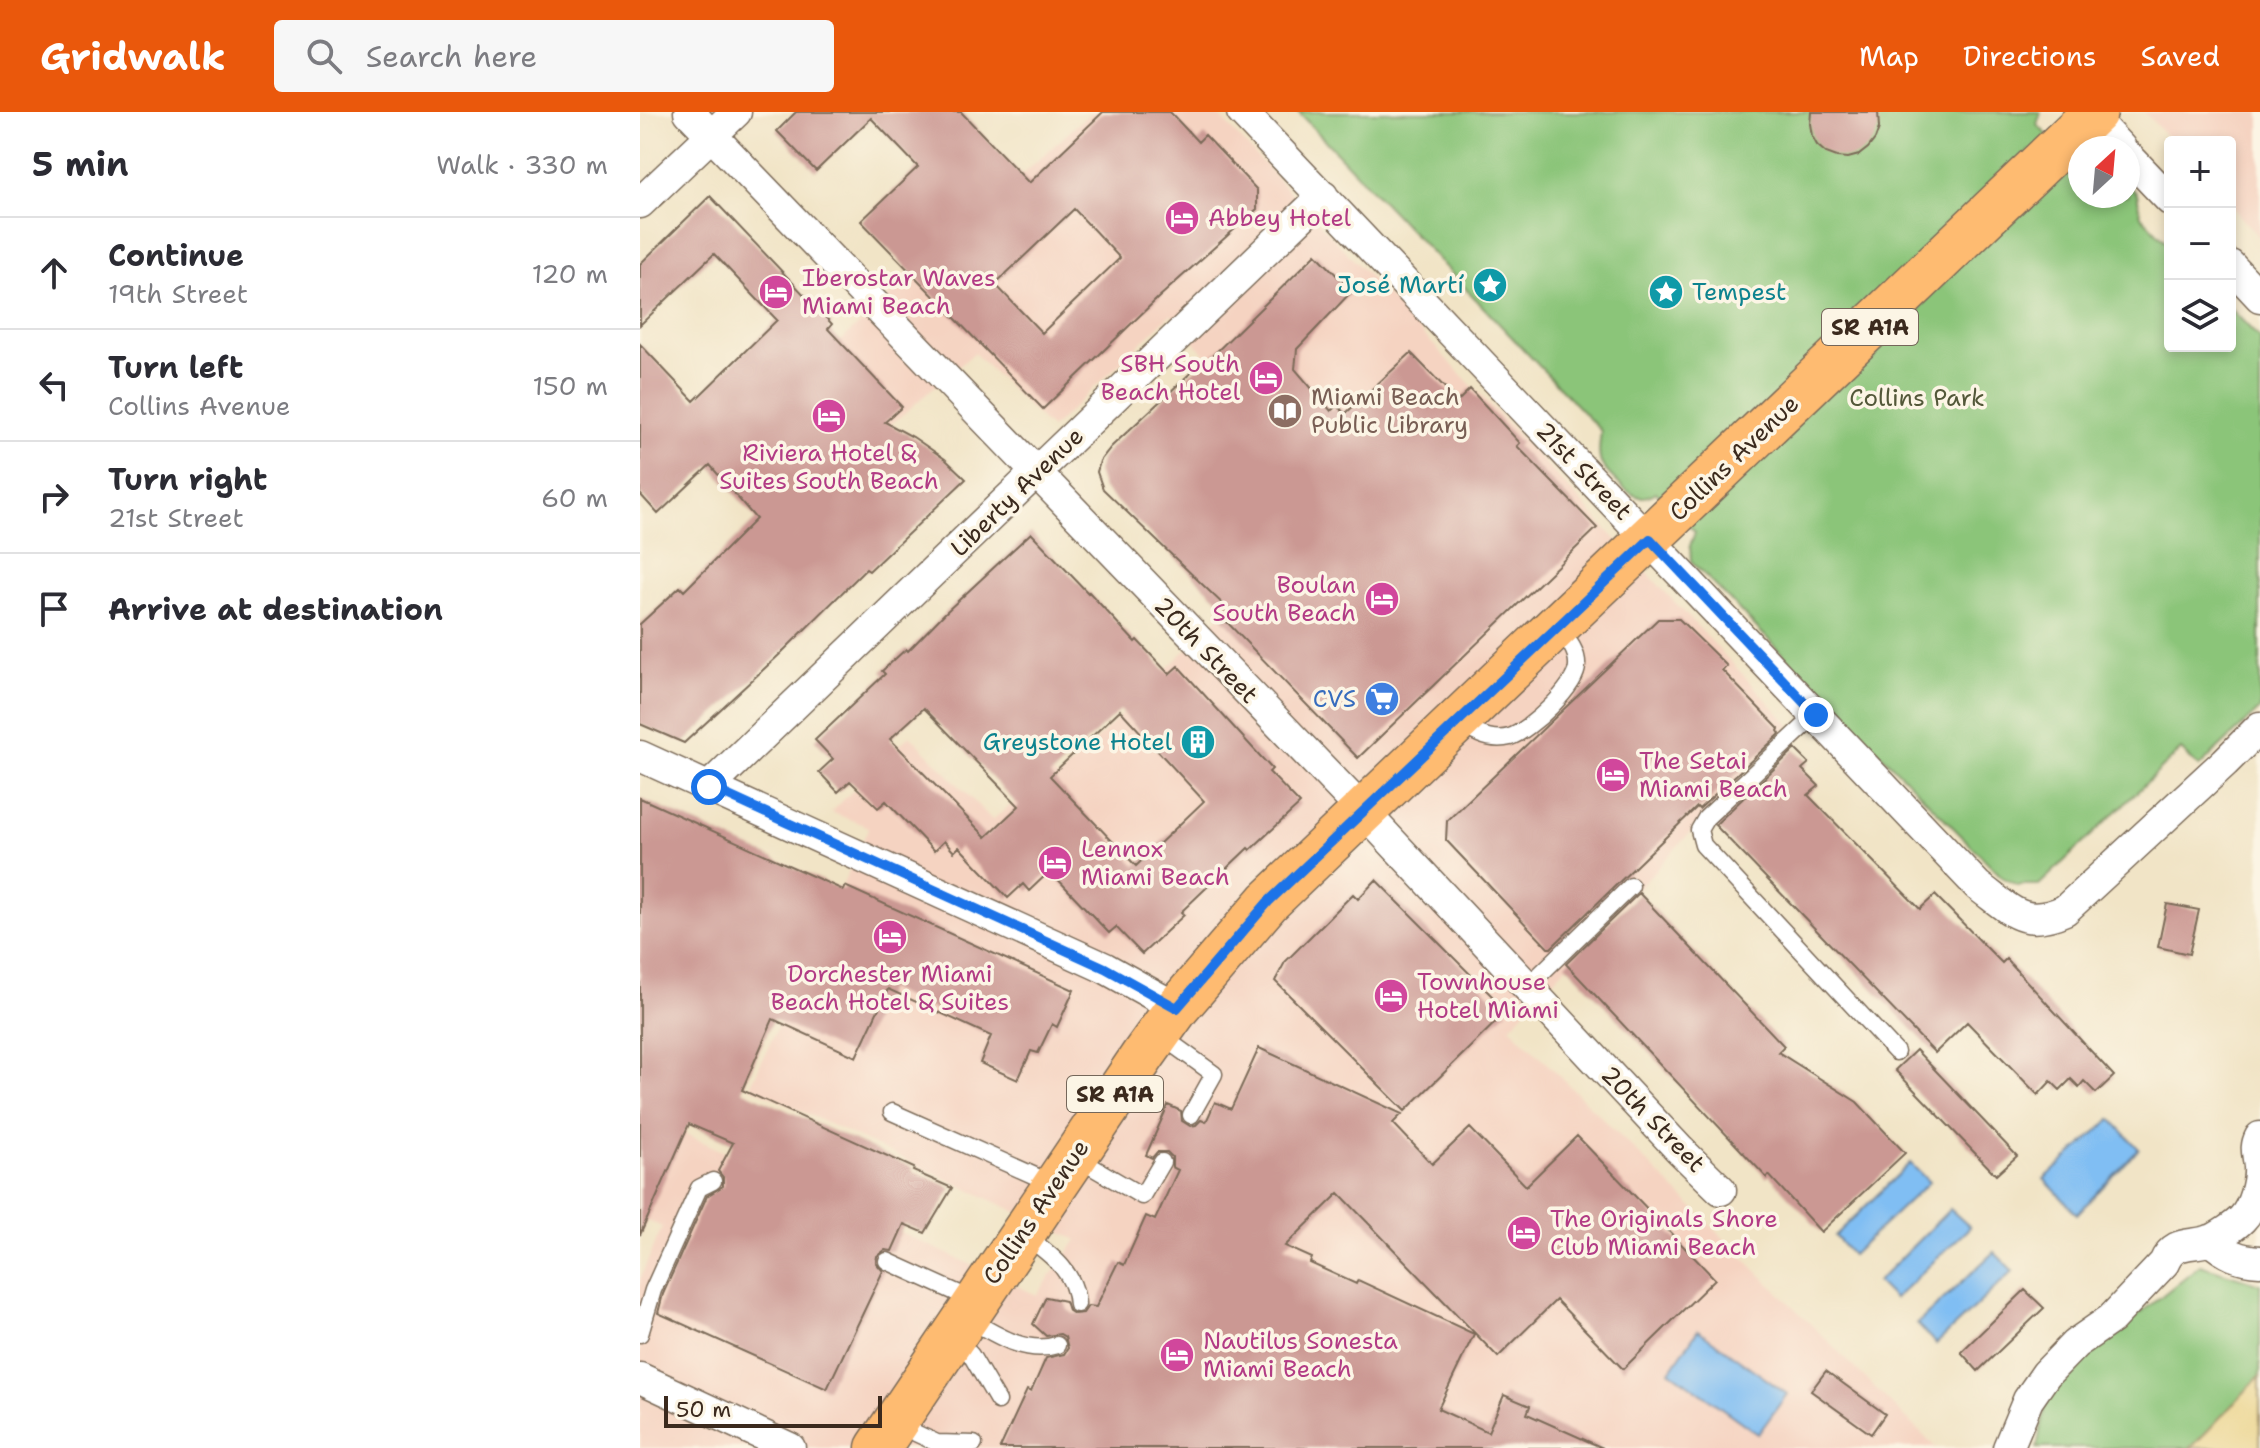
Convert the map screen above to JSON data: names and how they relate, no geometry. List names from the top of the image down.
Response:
{
  "streets": {
    "main road": ["SR A1A", "Collins Avenue"],
    "street": ["21st Street", "Liberty Avenue", "20th Street"]
  },
  "crossings": [
    ["Collins Avenue", "21st Street"],
    ["Collins Avenue", "20th Street"],
    ["21st Street", "Liberty Avenue"],
    ["Liberty Avenue", "20th Street"]
  ],
  "parks": ["Collins Park"],
  "places": {
    "hotel": [
      "Abbey Hotel",
      "Iberostar Waves Miami Beach",
      "SBH South Beach Hotel",
      "Riviera Hotel & Suites South Beach",
      "Boulan South Beach",
      "The Setai Miami Beach",
      "Lennox Miami Beach",
      "Dorchester Miami Beach Hotel & Suites",
      "Townhouse Hotel Miami",
      "The Originals Shore Club Miami Beach",
      "Nautilus Sonesta Miami Beach"
    ],
    "place": ["José Martí", "Tempest"],
    "library": ["Miami Beach Public Library"],
    "supermarket": ["CVS"],
    "building": ["Greystone Hotel"]
  },
  "scale_bar": "50 m",
  "north": "top right",
  "page": {
    "header": "Gridwalk",
    "search": "Search here",
    "nav": ["Map", "Directions", "Saved"],
    "heading": ["5 min", "Walk · 330 m"],
    "map_buttons": ["+", "−"],
    "list": [
      ["Continue", "19th Street", "120 m"],
      ["Turn left", "Collins Avenue", "150 m"],
      ["Turn right", "21st Street", "60 m"],
      "Arrive at destination"
    ],
    "scale": "50 m"
  }
}
